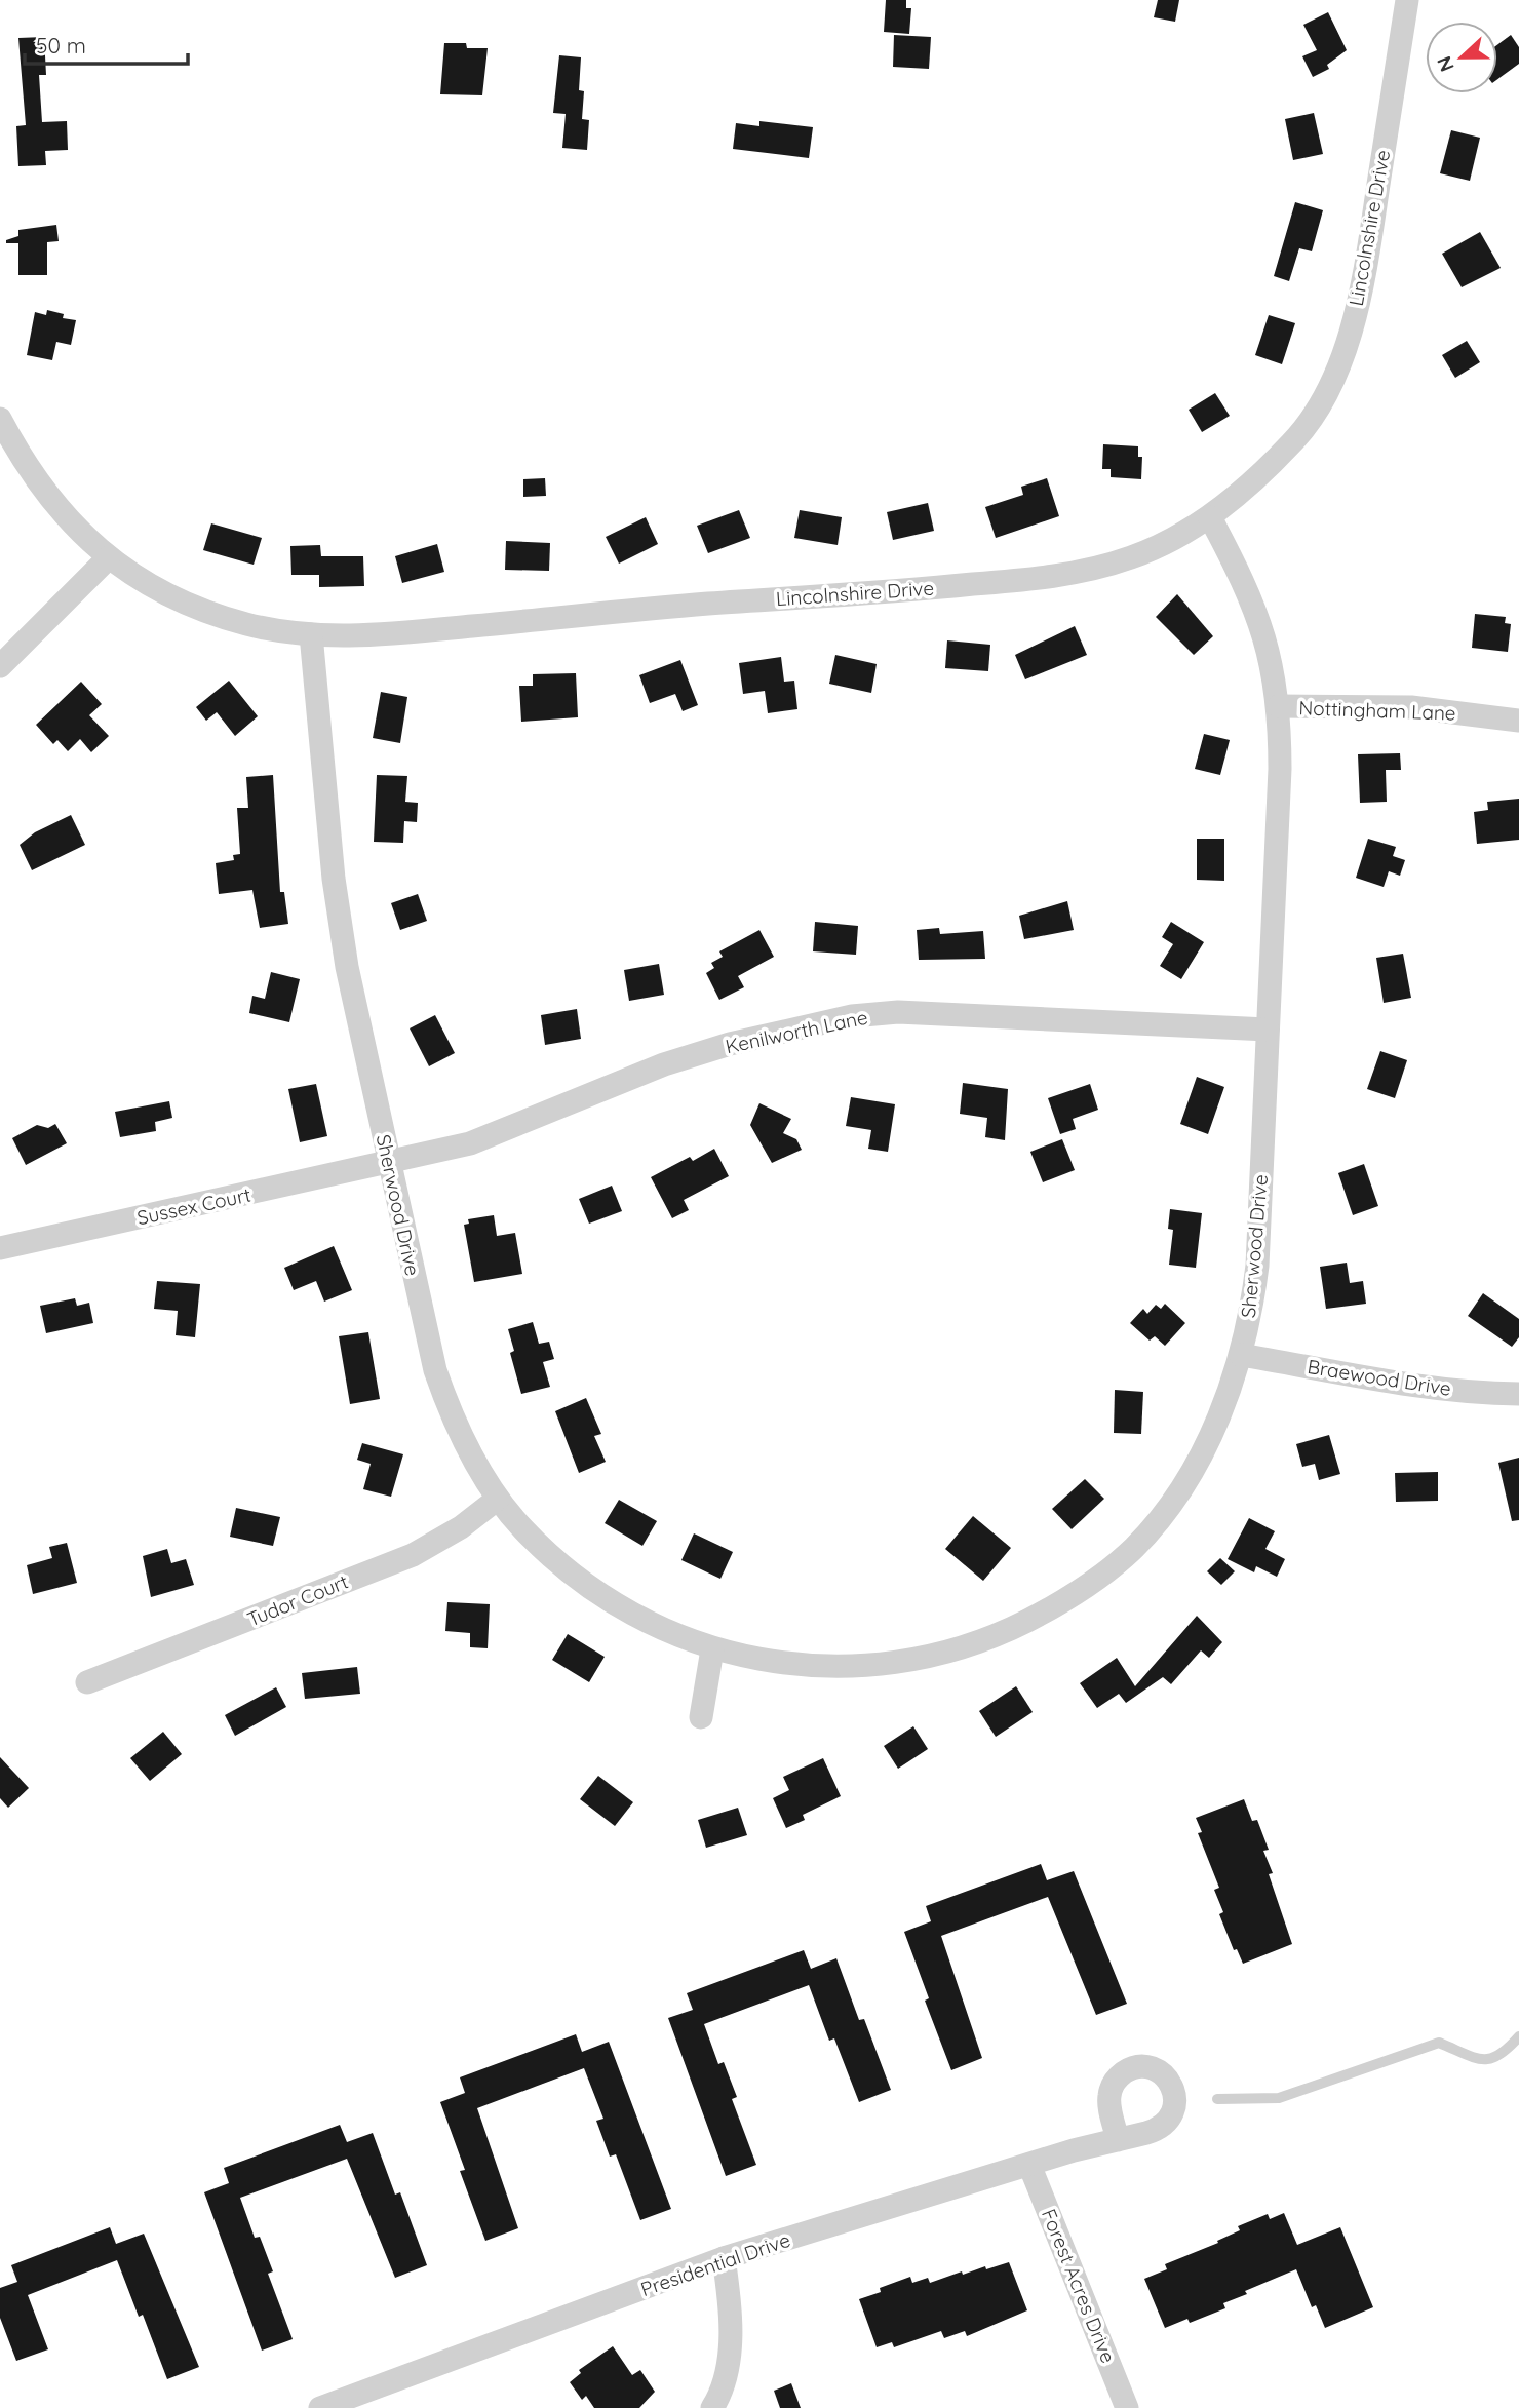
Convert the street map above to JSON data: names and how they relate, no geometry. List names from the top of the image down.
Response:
{
  "streets": {
    "street": [
      "Lincolnshire Drive",
      "Nottingham Lane",
      "Kenilworth Lane",
      "Sherwood Drive",
      "Sussex Court",
      "Braewood Drive",
      "Tudor Court",
      "Presidential Drive",
      "Forest Acres Drive"
    ]
  },
  "crossings": [
    ["Lincolnshire Drive", "Sherwood Drive"],
    ["Nottingham Lane", "Sherwood Drive"],
    ["Kenilworth Lane", "Sherwood Drive"],
    ["Kenilworth Lane", "Sussex Court"],
    ["Sherwood Drive", "Sussex Court"],
    ["Sherwood Drive", "Braewood Drive"],
    ["Sherwood Drive", "Tudor Court"],
    ["Presidential Drive", "Forest Acres Drive"]
  ],
  "scale_bar": "50 m",
  "north": "left"
}
